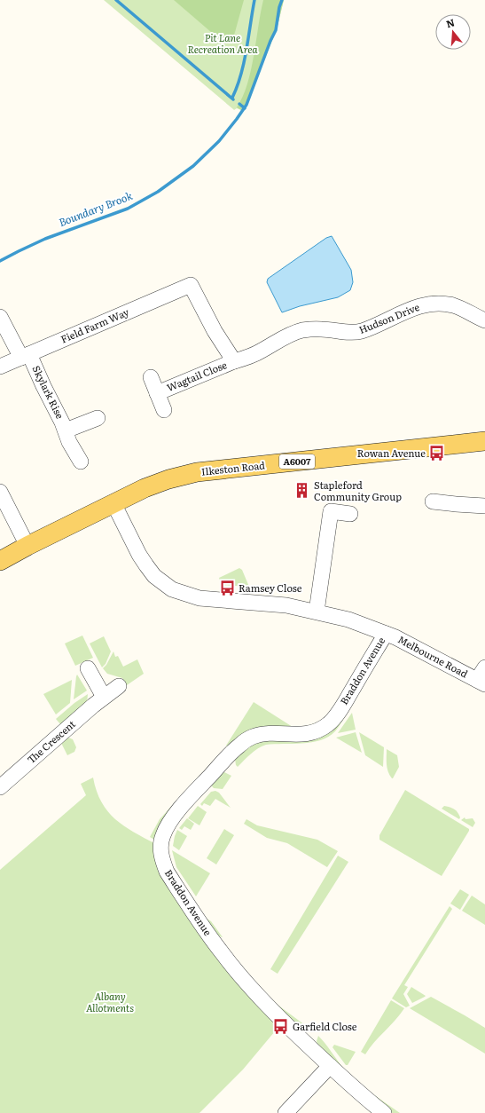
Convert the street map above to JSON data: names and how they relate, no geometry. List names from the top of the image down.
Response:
{
  "streets": {
    "main road": ["A6007", "Ilkeston Road"],
    "street": [
      "Hudson Drive",
      "Field Farm Way",
      "Wagtail Close",
      "Skylark Rise",
      "Melbourne Road",
      "Braddon Avenue",
      "The Crescent"
    ]
  },
  "crossings": [
    ["Hudson Drive", "Wagtail Close"],
    ["Field Farm Way", "Wagtail Close"],
    ["Field Farm Way", "Skylark Rise"],
    ["Ilkeston Road", "Melbourne Road"],
    ["Melbourne Road", "Braddon Avenue"]
  ],
  "water": ["Boundary Brook"],
  "parks": ["Pit Lane Recreation Area", "Albany Allotments"],
  "places": {
    "bus stop": ["Rowan Avenue", "Ramsey Close", "Garfield Close"],
    "building": ["Stapleford Community Group"]
  },
  "north": "top"
}
